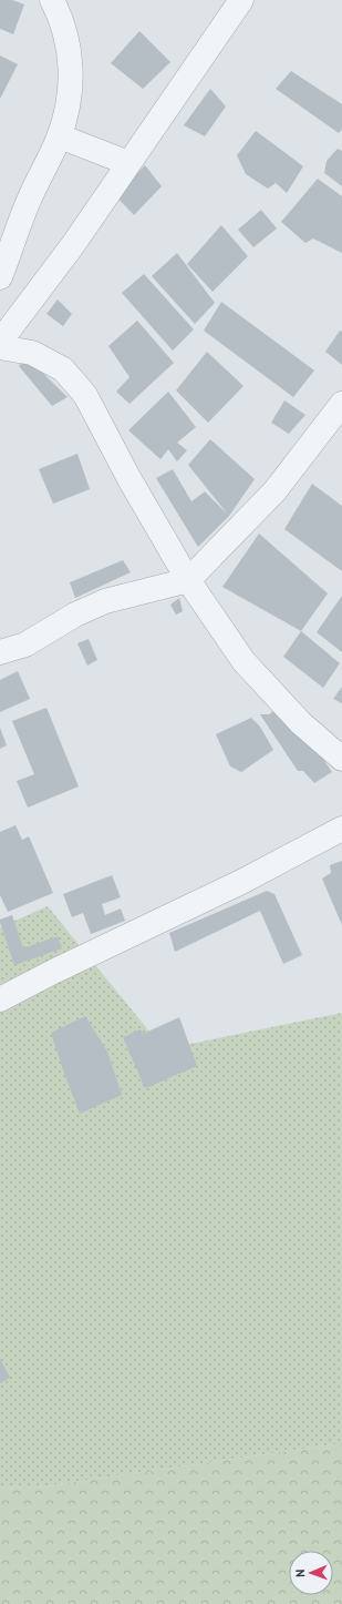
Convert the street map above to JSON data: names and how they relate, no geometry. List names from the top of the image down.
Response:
{
  "north": "left"
}
